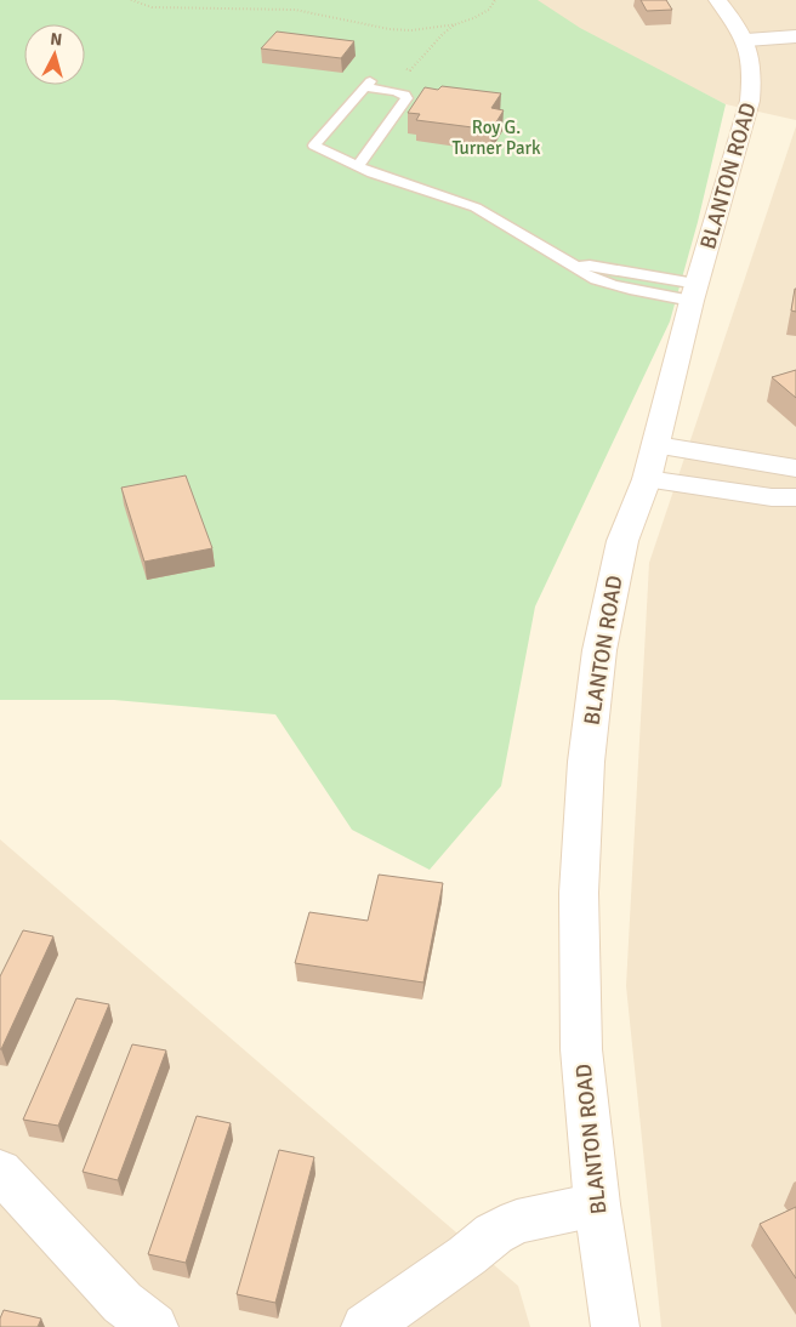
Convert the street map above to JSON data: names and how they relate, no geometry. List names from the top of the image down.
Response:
{
  "streets": {
    "street": ["BLANTON ROAD"]
  },
  "parks": ["Roy G. Turner Park"],
  "north": "top"
}
